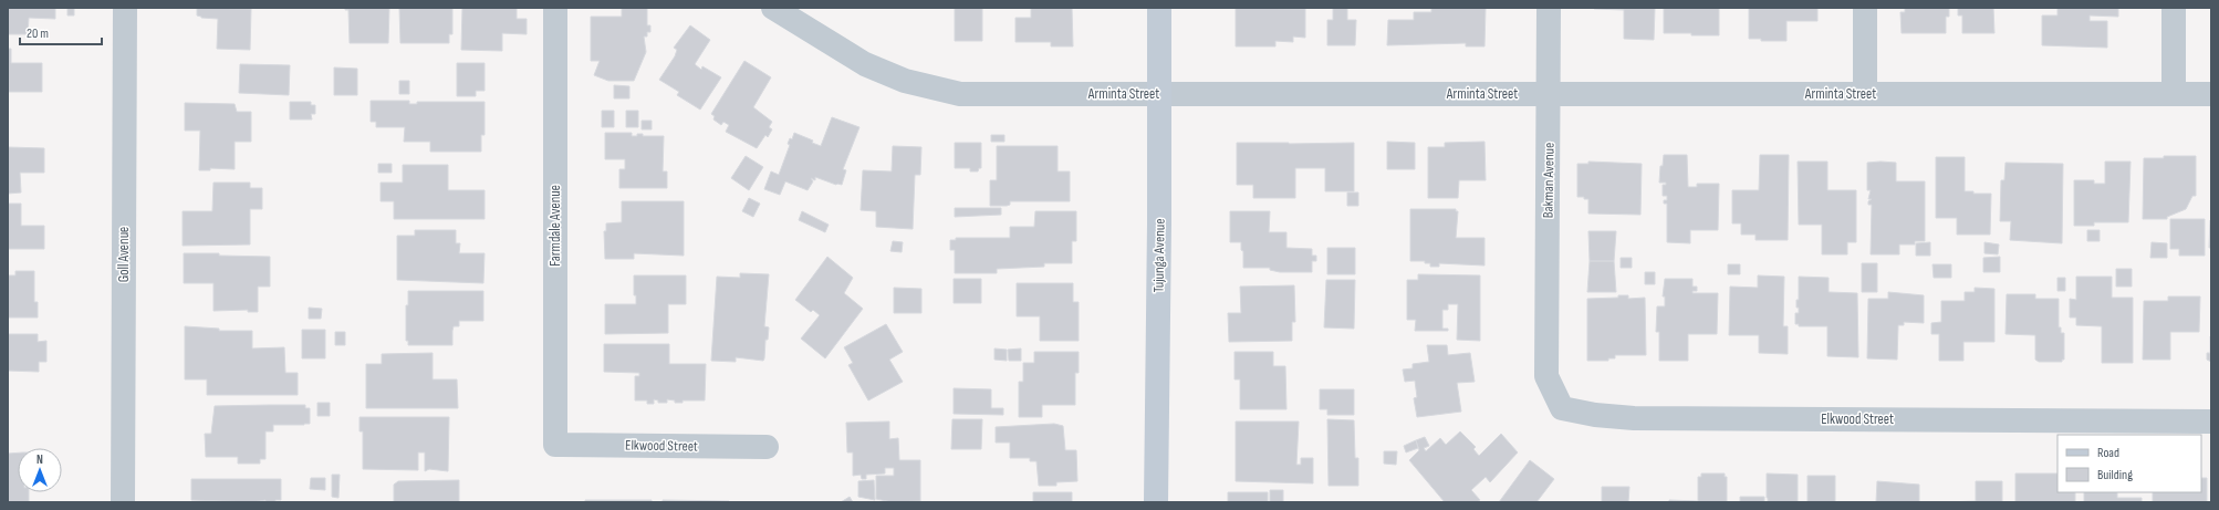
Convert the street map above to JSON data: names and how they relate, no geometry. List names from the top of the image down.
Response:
{
  "streets": {
    "street": [
      "Arminta Street",
      "Bakman Avenue",
      "Farmdale Avenue",
      "Goll Avenue",
      "Tujunga Avenue",
      "Elkwood Street"
    ]
  },
  "crossings": [
    ["Arminta Street", "Bakman Avenue"],
    ["Arminta Street", "Tujunga Avenue"],
    ["Bakman Avenue", "Elkwood Street"],
    ["Farmdale Avenue", "Elkwood Street"]
  ],
  "legend": ["Road", "Building"],
  "scale_bar": "20 m",
  "north": "top"
}
